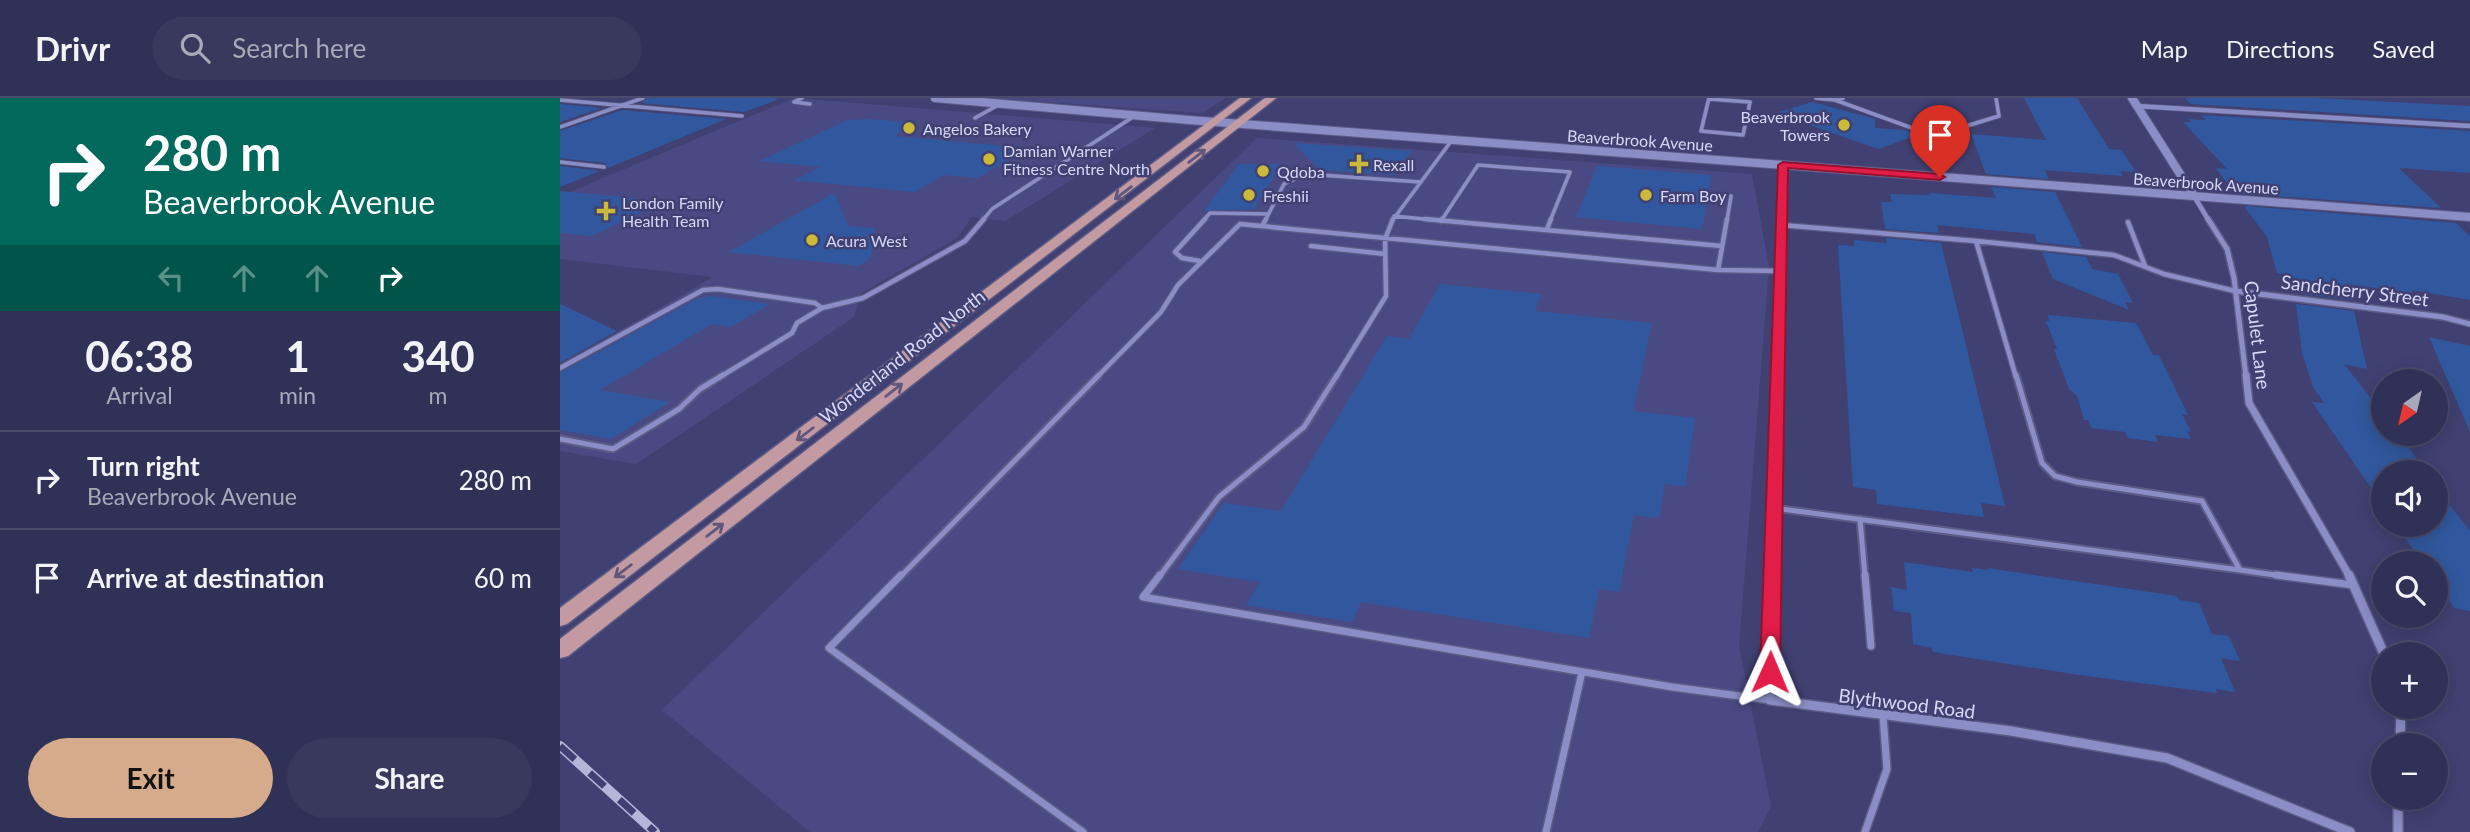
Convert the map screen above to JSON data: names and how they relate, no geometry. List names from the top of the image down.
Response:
{
  "streets": {
    "main road": ["Wonderland Road North"],
    "street": [
      "Beaverbrook Avenue",
      "Sandcherry Street",
      "Capulet Lane",
      "Blythwood Road"
    ]
  },
  "crossings": [
    ["Beaverbrook Avenue", "Capulet Lane"],
    ["Beaverbrook Avenue", "Wonderland Road North"],
    ["Sandcherry Street", "Capulet Lane"]
  ],
  "places": {
    "other": [
      "Beaverbrook Towers",
      "Angelos Bakery",
      "Damian Warner Fitness Centre North",
      "Qdoba",
      "Freshii",
      "Farm Boy",
      "Acura West"
    ],
    "health": ["Rexall", "London Family Health Team"]
  },
  "north": "bottom left",
  "page": {
    "header": "Drivr",
    "search": "Search here",
    "nav": ["Map", "Directions", "Saved"],
    "turn": ["280 m", "Beaverbrook Avenue"],
    "eta": [
      "06:38",
      "Arrival",
      "1",
      "min",
      "340",
      "m"
    ],
    "map_buttons": ["+", "−"],
    "list": [
      {
        "name": "Turn right",
        "note": "Beaverbrook Avenue",
        "value": "280 m"
      },
      {
        "name": "Arrive at destination",
        "value": "60 m"
      }
    ],
    "buttons": ["Exit", "Share"]
  }
}
